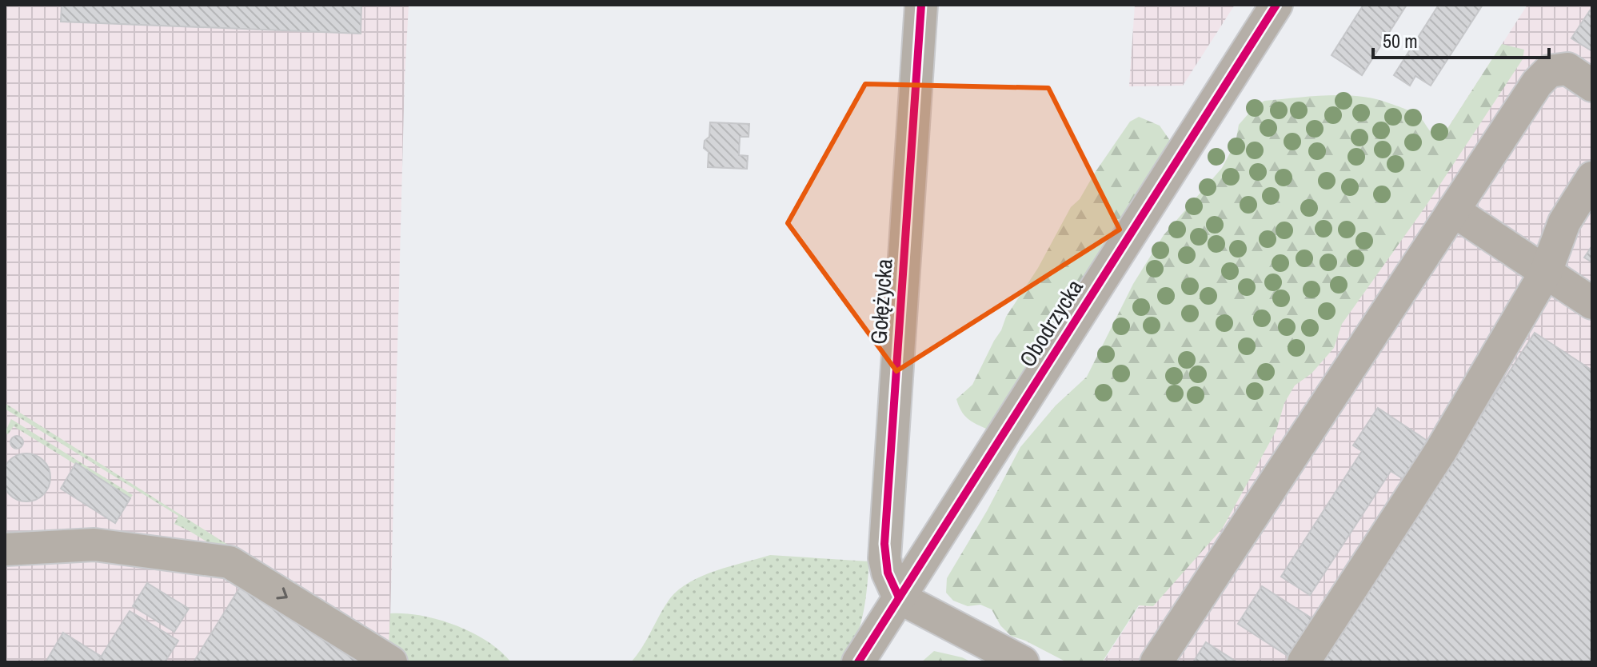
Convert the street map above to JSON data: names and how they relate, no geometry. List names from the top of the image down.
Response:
{
  "streets": {
    "street": ["Gołężycka", "Obodrzycka"]
  },
  "crossings": [
    ["Gołężycka", "Obodrzycka"]
  ],
  "scale_bar": "50 m"
}
